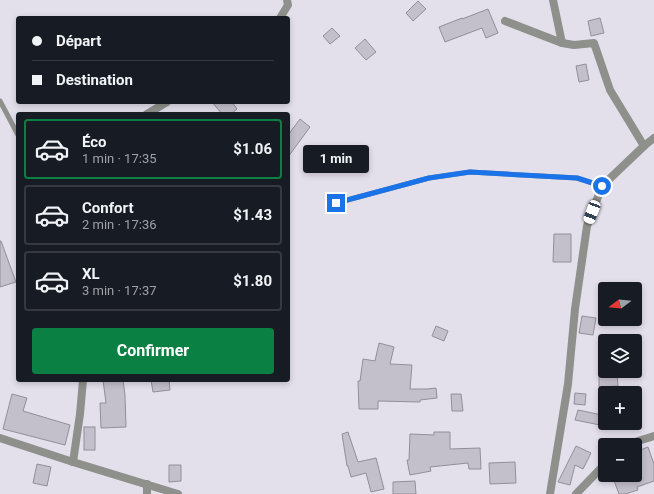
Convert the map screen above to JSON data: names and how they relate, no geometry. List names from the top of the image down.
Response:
{
  "north": "left",
  "page": {
    "banner": ["Départ", "Destination"],
    "list": [
      {
        "name": "Éco",
        "note": "1 min · 17:35",
        "value": "$1.06"
      },
      {
        "name": "Confort",
        "note": "2 min · 17:36",
        "value": "$1.43"
      },
      {
        "name": "XL",
        "note": "3 min · 17:37",
        "value": "$1.80"
      }
    ],
    "bubble": "1 min",
    "map_buttons": ["+", "−"],
    "buttons": "Confirmer"
  }
}
